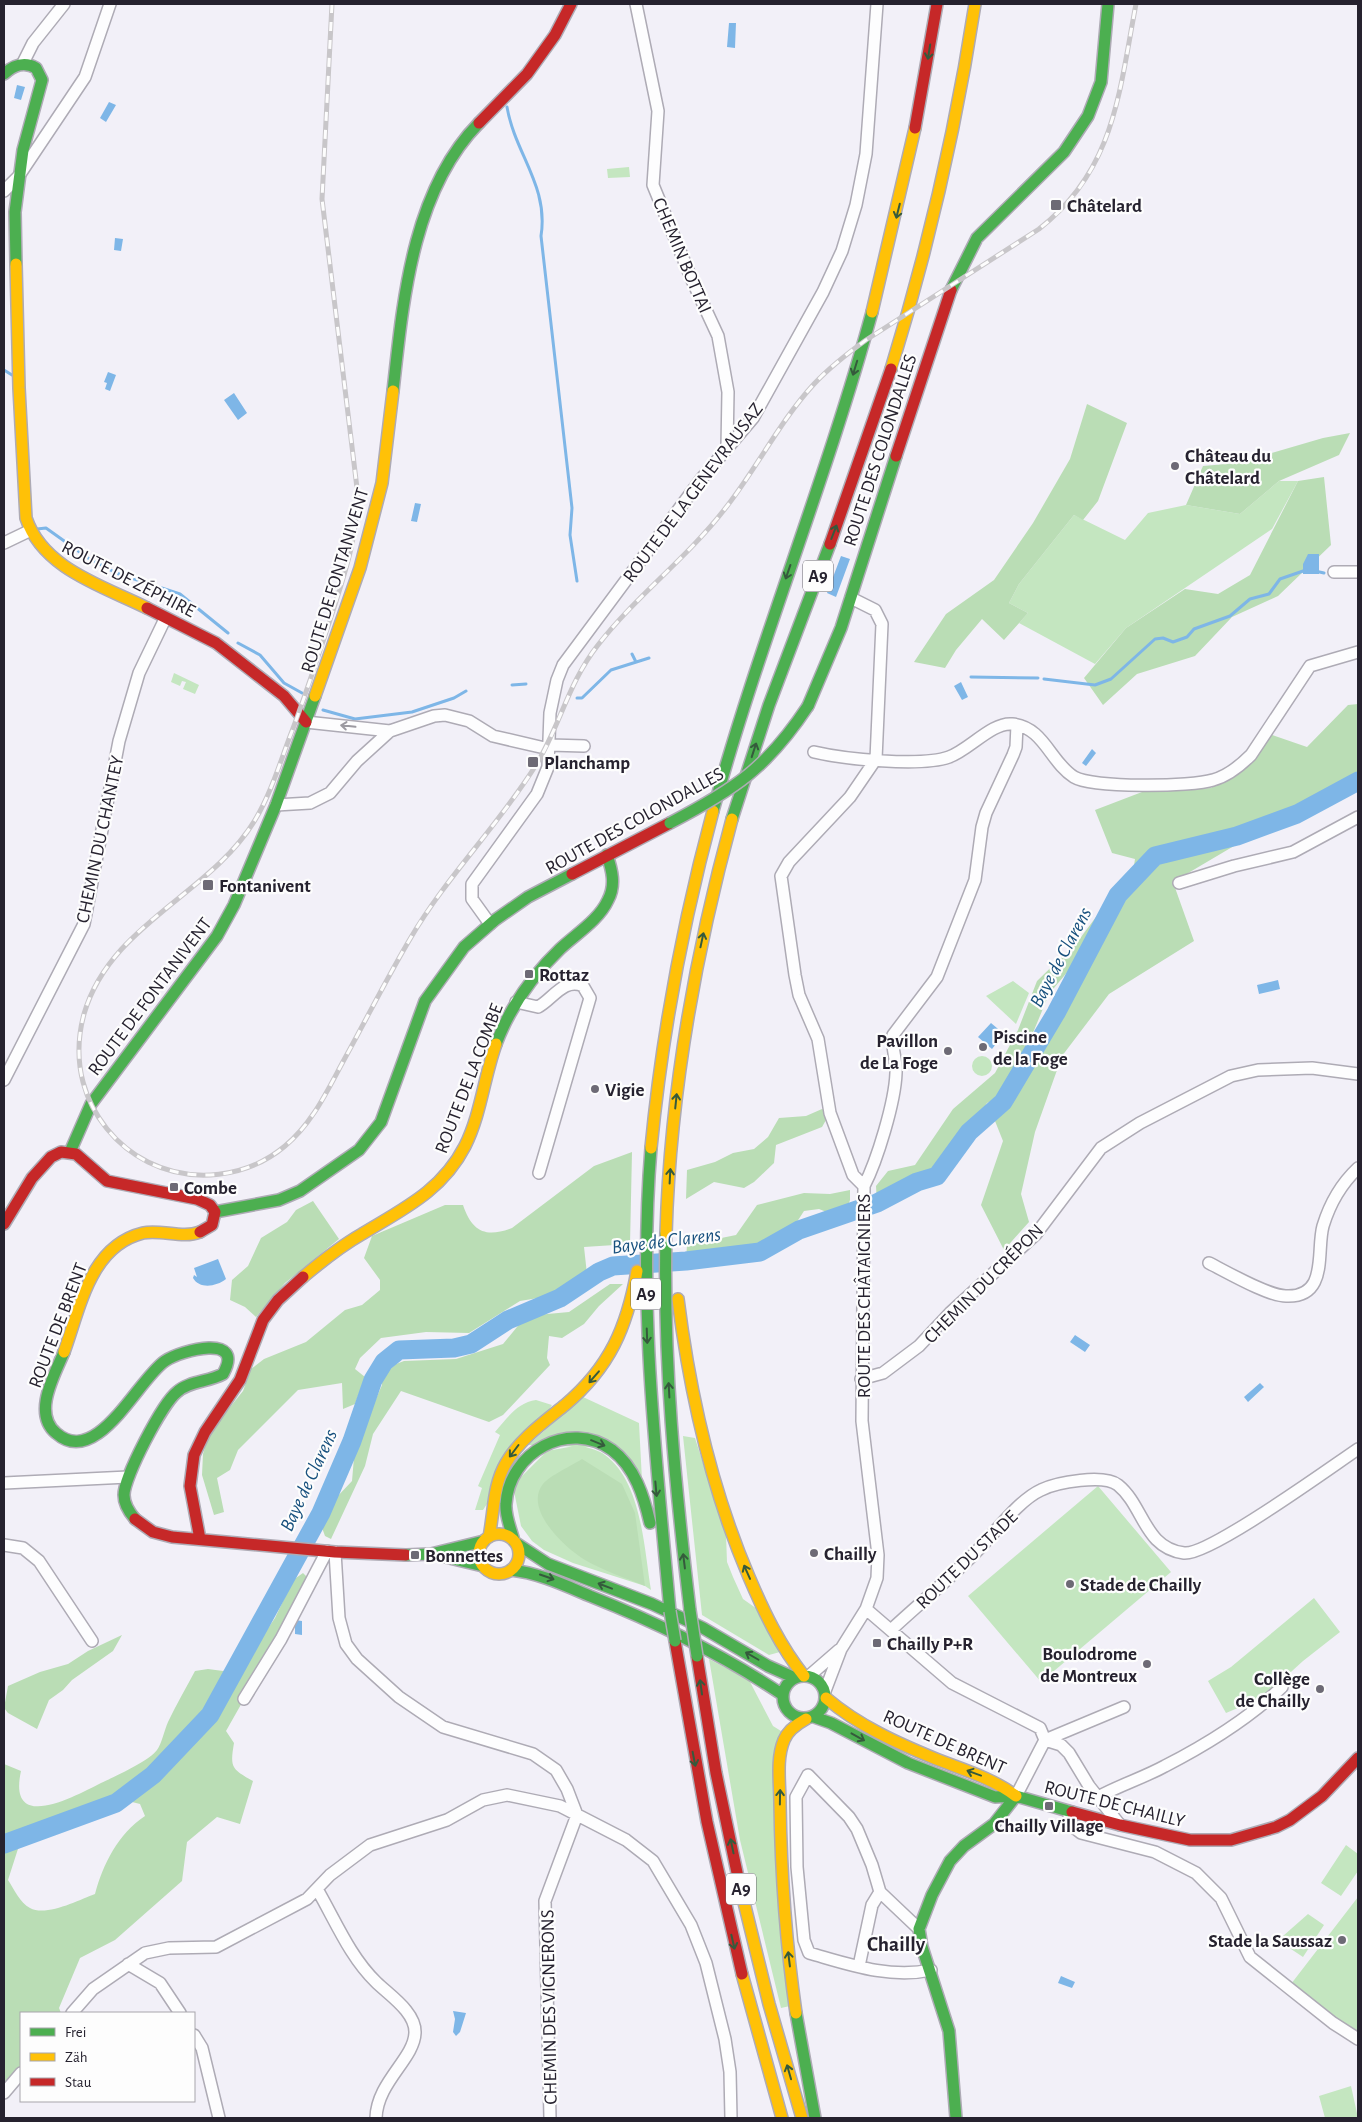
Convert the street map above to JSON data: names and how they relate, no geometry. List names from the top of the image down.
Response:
{
  "streets": {
    "main road": [
      "ROUTE DES COLONDALLES",
      "A9",
      "ROUTE DE ZÉPHIRE",
      "ROUTE DE FONTANIVENT",
      "ROUTE DE LA COMBE",
      "ROUTE DE BRENT",
      "ROUTE DE CHAILLY"
    ],
    "street": [
      "CHEMIN BOTTAI",
      "ROUTE DE LA GENEVRAUSAZ",
      "CHEMIN DU CHANTEY",
      "CHEMIN DU CRÉPON",
      "ROUTE DES CHÂTAIGNIERS",
      "ROUTE DU STADE",
      "CHEMIN DES VIGNERONS"
    ]
  },
  "crossings": [
    ["CHEMIN BOTTAI", "ROUTE DE LA GENEVRAUSAZ"],
    ["ROUTE DES COLONDALLES", "ROUTE DE LA GENEVRAUSAZ"],
    ["ROUTE DES COLONDALLES", "ROUTE DE LA COMBE"],
    ["ROUTE DES COLONDALLES", "ROUTE DE BRENT"],
    ["ROUTE DE ZÉPHIRE", "ROUTE DE FONTANIVENT"],
    ["ROUTE DE ZÉPHIRE", "CHEMIN DU CHANTEY"],
    ["ROUTE DE LA COMBE", "ROUTE DE BRENT"],
    ["CHEMIN DU CRÉPON", "ROUTE DES CHÂTAIGNIERS"],
    ["ROUTE DES CHÂTAIGNIERS", "ROUTE DE BRENT"],
    ["ROUTE DE BRENT", "ROUTE DE CHAILLY"]
  ],
  "districts": ["Chailly"],
  "water": ["Baye de Clarens"],
  "places": {
    "transit": [
      "Châtelard",
      "Planchamp",
      "Fontanivent",
      "Rottaz",
      "Combe",
      "Bonnettes",
      "Chailly P+R",
      "Chailly Village"
    ],
    "other": [
      "Château du Châtelard",
      "Piscine de la Foge",
      "Pavillon de La Foge",
      "Vigie",
      "Chailly",
      "Stade de Chailly",
      "Boulodrome de Montreux",
      "Collège de Chailly",
      "Stade la Saussaz"
    ]
  },
  "legend": ["Frei", "Zäh", "Stau"]
}
